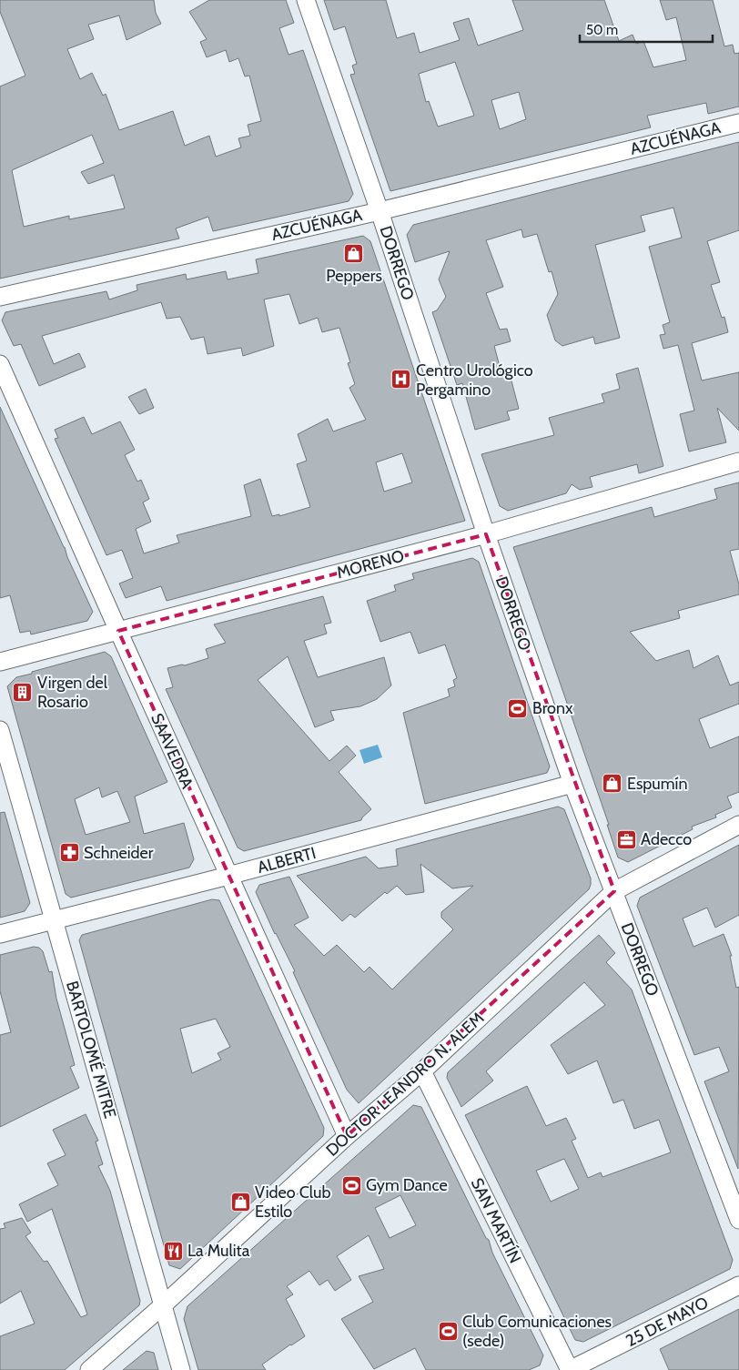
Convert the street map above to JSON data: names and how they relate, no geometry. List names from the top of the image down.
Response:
{
  "streets": {
    "street": [
      "AZCUÉNAGA",
      "DORREGO",
      "MORENO",
      "SAAVEDRA",
      "ALBERTI",
      "BARTOLOMÉ MITRE",
      "DOCTOR LEANDRO N. ALEM",
      "SAN MARTÍN",
      "25 DE MAYO"
    ]
  },
  "crossings": [
    ["AZCUÉNAGA", "DORREGO"],
    ["DORREGO", "MORENO"],
    ["DORREGO", "ALBERTI"],
    ["DORREGO", "DOCTOR LEANDRO N. ALEM"],
    ["MORENO", "SAAVEDRA"],
    ["SAAVEDRA", "ALBERTI"],
    ["SAAVEDRA", "DOCTOR LEANDRO N. ALEM"],
    ["ALBERTI", "BARTOLOMÉ MITRE"],
    ["BARTOLOMÉ MITRE", "DOCTOR LEANDRO N. ALEM"],
    ["DOCTOR LEANDRO N. ALEM", "SAN MARTÍN"],
    ["SAN MARTÍN", "25 DE MAYO"]
  ],
  "places": {
    "shop": ["Peppers", "Espumín", "Video Club Estilo"],
    "hospital": ["Centro Urológico Pergamino"],
    "building": ["Virgen del Rosario"],
    "sports": ["Bronx", "Gym Dance", "Club Comunicaciones (sede)"],
    "office": ["Adecco"],
    "pharmacy": ["Schneider"],
    "restaurant": ["La Mulita"]
  },
  "scale_bar": "50 m"
}
